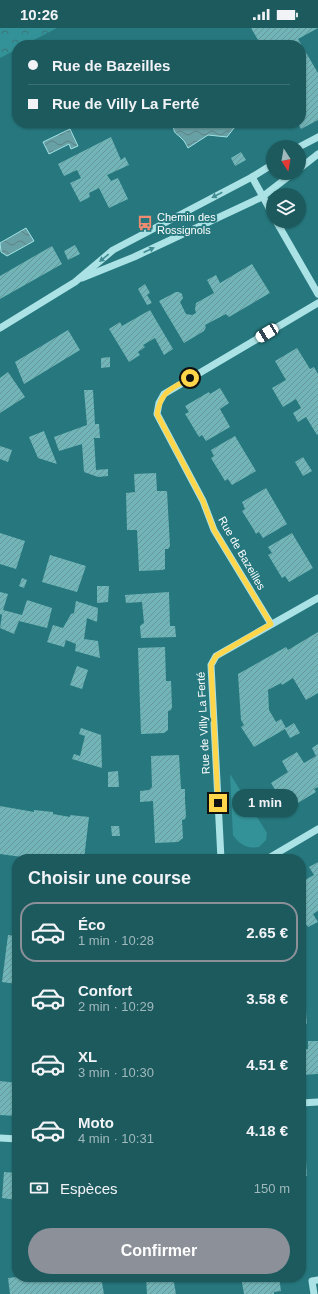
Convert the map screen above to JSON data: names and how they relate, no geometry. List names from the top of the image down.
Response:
{
  "streets": {
    "street": ["Rue de Bazeilles", "Rue de Villy La Ferté"]
  },
  "crossings": [
    ["Rue de Bazeilles", "Rue de Villy La Ferté"]
  ],
  "places": {
    "bus stop": ["Chemin des Rossignols"]
  },
  "north": "bottom",
  "page": {
    "status": "10:26",
    "banner": ["Rue de Bazeilles", "Rue de Villy La Ferté"],
    "bubble": "1 min",
    "heading": "Choisir une course",
    "list": [
      {
        "name": "Éco",
        "note": "1 min · 10:28",
        "value": "2.65 €"
      },
      {
        "name": "Confort",
        "note": "2 min · 10:29",
        "value": "3.58 €"
      },
      {
        "name": "XL",
        "note": "3 min · 10:30",
        "value": "4.51 €"
      },
      {
        "name": "Moto",
        "note": "4 min · 10:31",
        "value": "4.18 €"
      }
    ],
    "pay": ["Espèces", "150 m"],
    "buttons": "Confirmer"
  }
}
